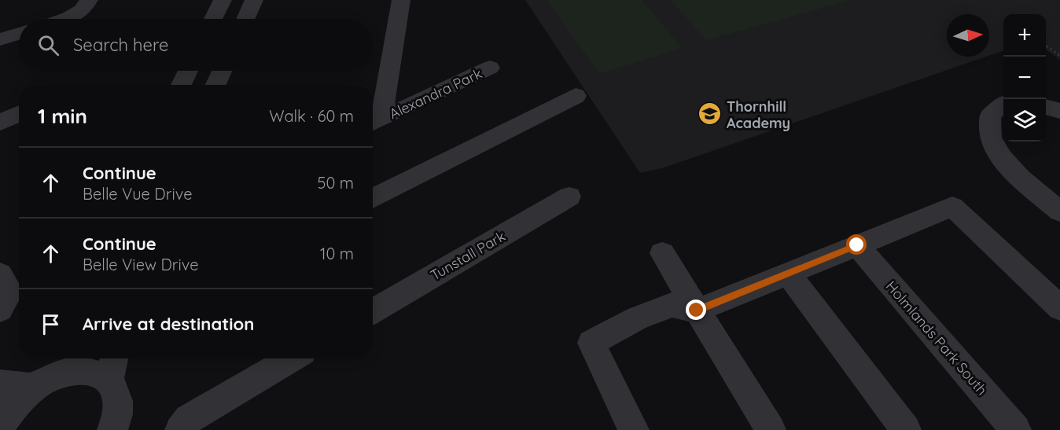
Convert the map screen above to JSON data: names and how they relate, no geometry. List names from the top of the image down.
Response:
{
  "streets": {
    "street": ["Alexandra Park", "Tunstall Park", "Holmlands Park South"]
  },
  "places": {
    "school or university": ["Thornhill Academy"]
  },
  "north": "right",
  "page": {
    "map_buttons": ["+", "−"],
    "search": "Search here",
    "heading": ["1 min", "Walk · 60 m"],
    "list": [
      ["Continue", "Belle Vue Drive", "50 m"],
      ["Continue", "Belle View Drive", "10 m"],
      "Arrive at destination"
    ]
  }
}
